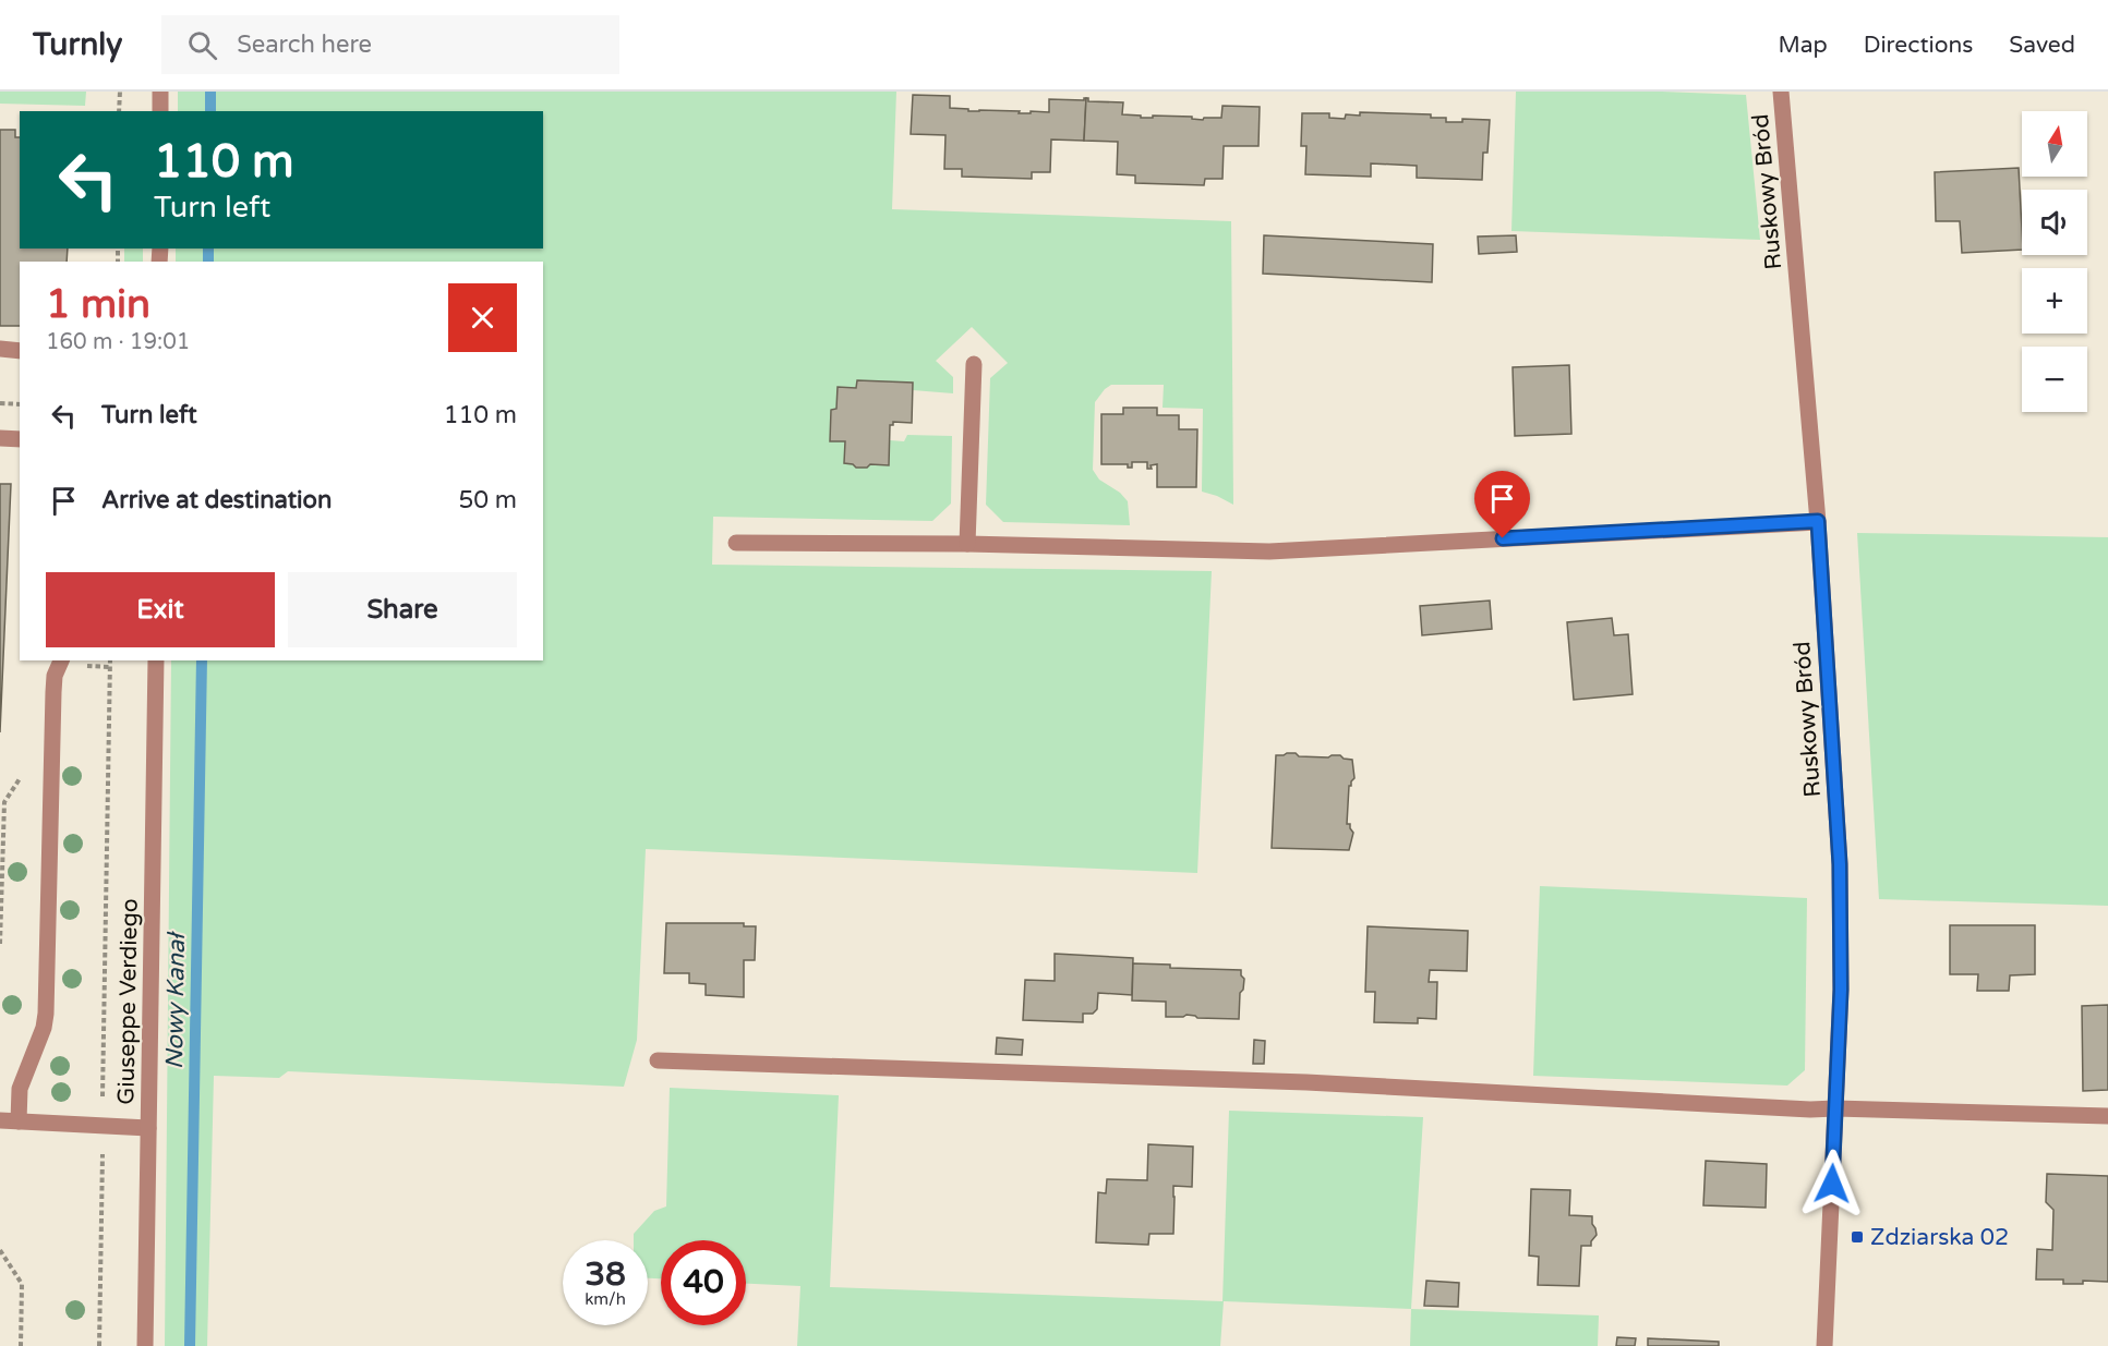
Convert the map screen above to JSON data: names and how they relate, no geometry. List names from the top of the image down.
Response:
{
  "streets": {
    "street": ["Ruskowy Bród", "Giuseppe Verdiego"]
  },
  "water": ["Nowy Kanał"],
  "places": {
    "transit": ["Zdziarska 02"]
  },
  "north": "top",
  "page": {
    "header": "Turnly",
    "search": "Search here",
    "nav": ["Map", "Directions", "Saved"],
    "map_buttons": ["+", "−"],
    "turn": ["110 m", "Turn left"],
    "heading": ["1 min", "160 m · 19:01"],
    "list": [
      {
        "name": "Turn left",
        "value": "110 m"
      },
      {
        "name": "Arrive at destination",
        "value": "50 m"
      }
    ],
    "buttons": ["Exit", "Share"],
    "speed": "38 km/h",
    "limit": "40"
  }
}
